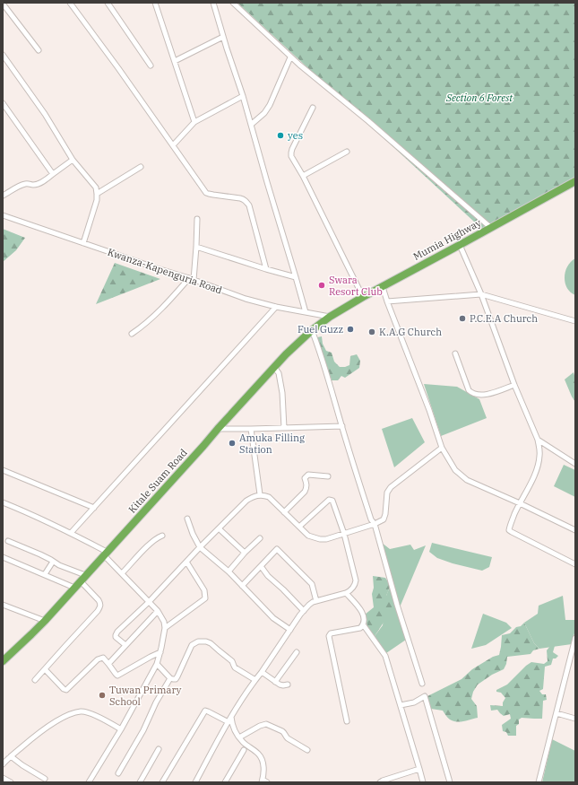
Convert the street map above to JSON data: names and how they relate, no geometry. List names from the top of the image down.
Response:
{
  "streets": {
    "highway": ["Mumia Highway", "Kitale Suam Road"],
    "street": ["Kwanza-Kapenguria Road"]
  },
  "crossings": [
    ["Mumia Highway", "Kwanza-Kapenguria Road"],
    ["Mumia Highway", "Kitale Suam Road"],
    ["Kwanza-Kapenguria Road", "Kitale Suam Road"]
  ],
  "parks": ["Section 6 Forest"],
  "places": [
    "yes",
    "Swara Resort Club",
    "P.C.E.A Church",
    "Fuel Guzz",
    "K.A.G Church",
    "Amuka Filling Station",
    "Tuwan Primary School"
  ]
}
